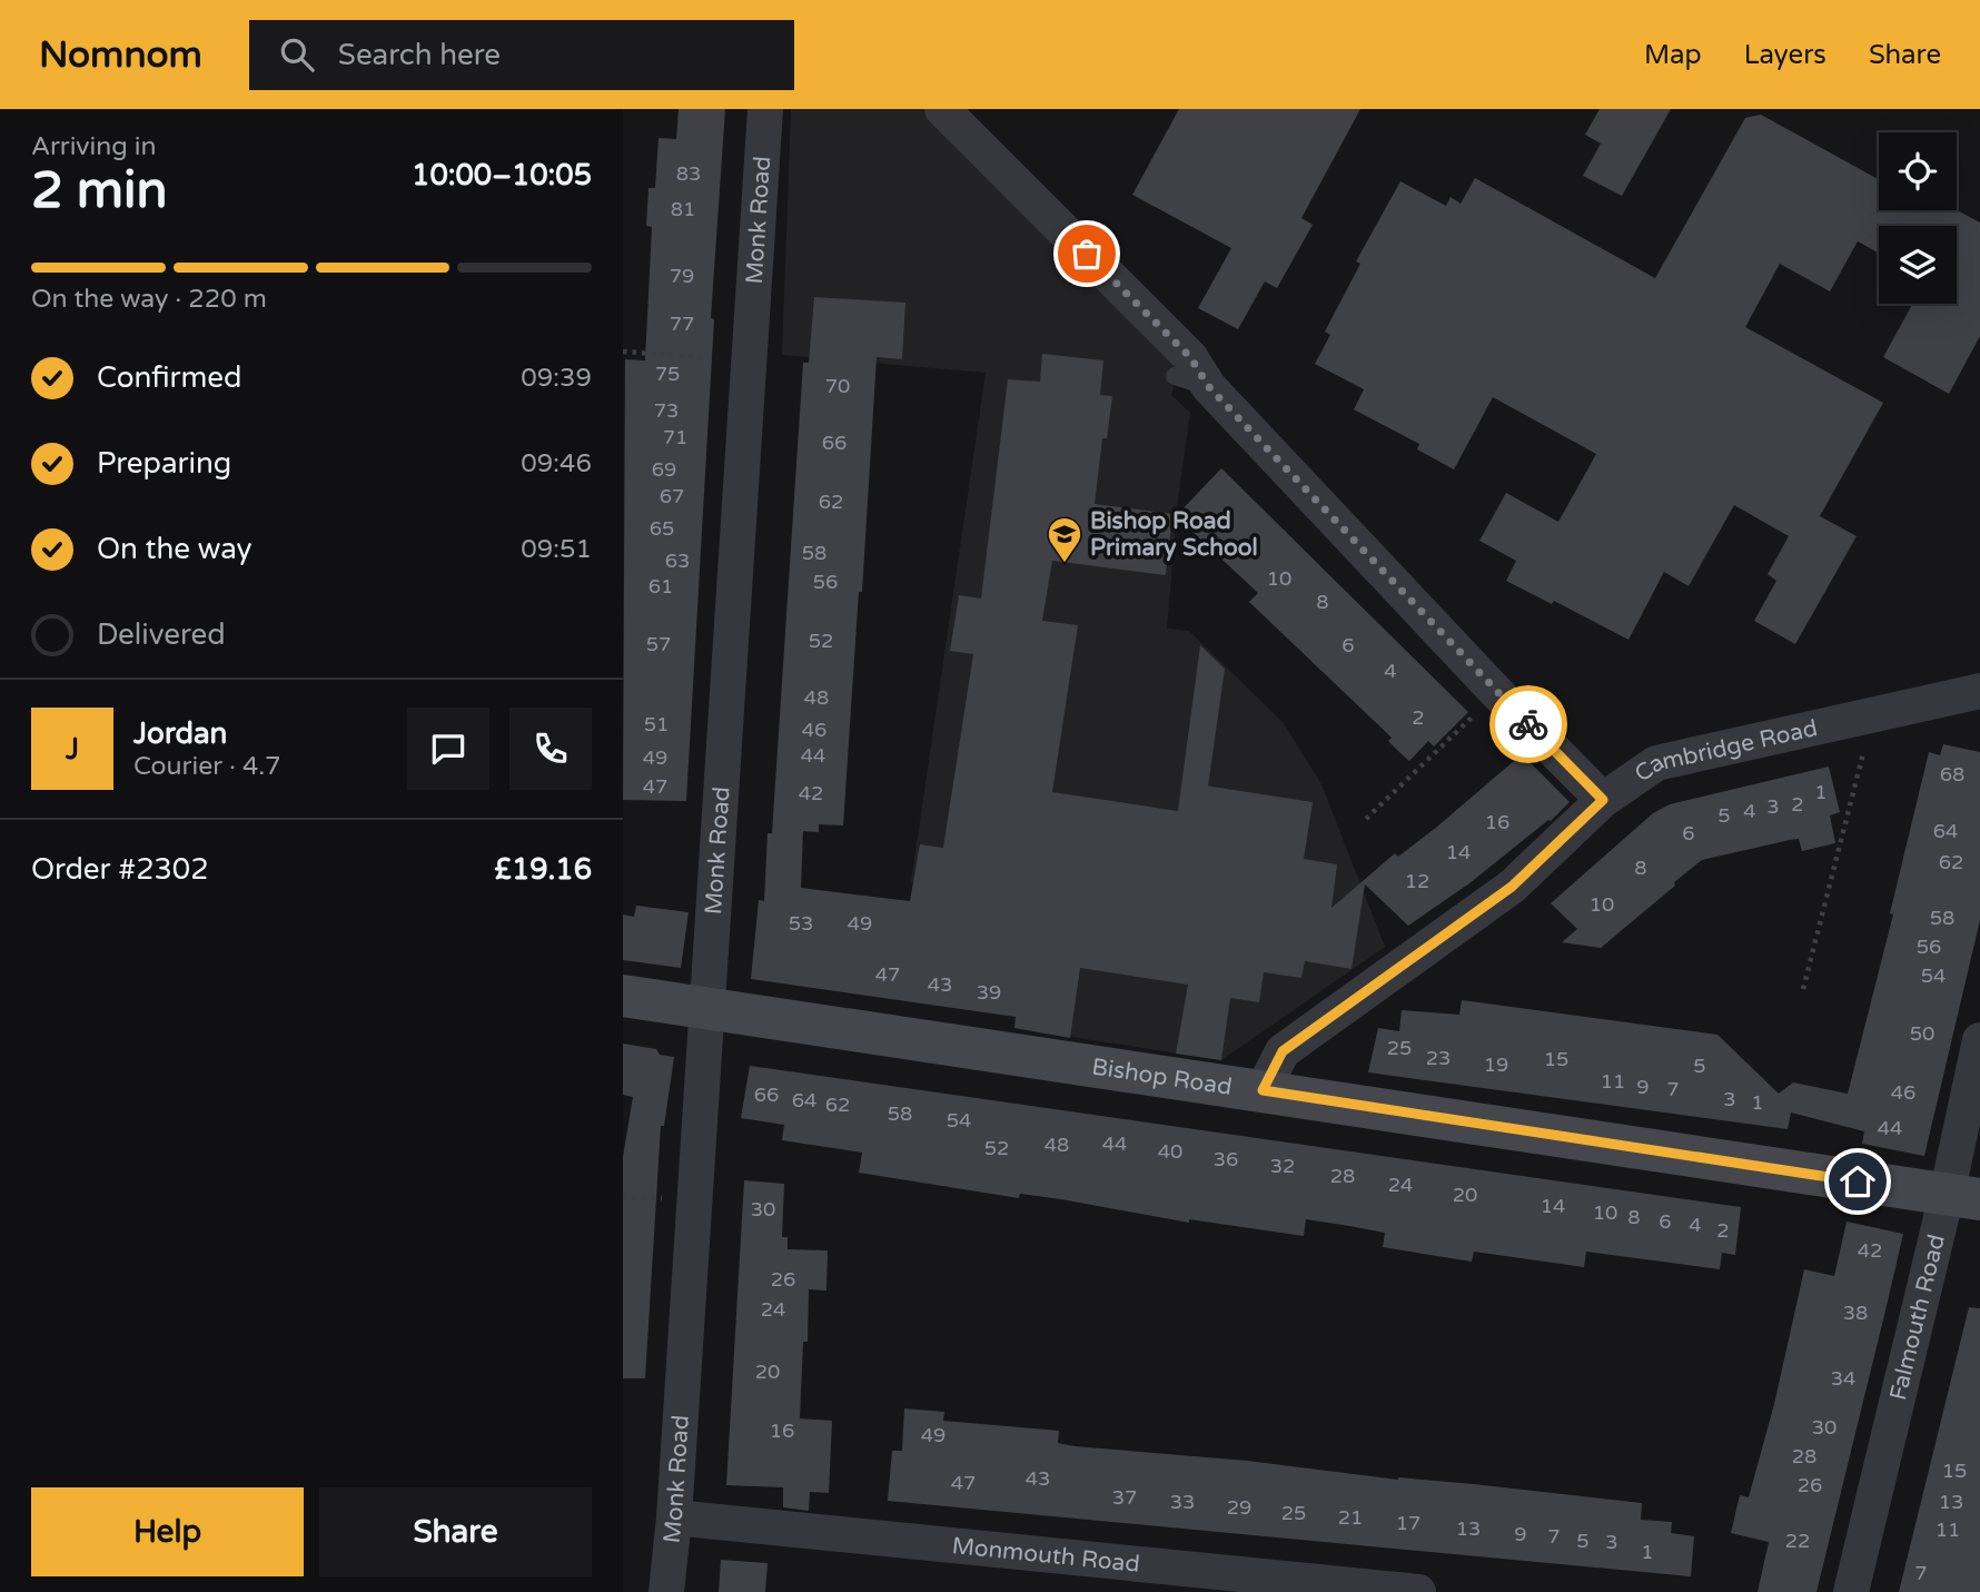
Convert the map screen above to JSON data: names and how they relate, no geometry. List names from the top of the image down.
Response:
{
  "streets": {
    "street": [
      "Monk Road",
      "Cambridge Road",
      "Bishop Road",
      "Falmouth Road",
      "Monmouth Road"
    ]
  },
  "crossings": [
    ["Monk Road", "Bishop Road"],
    ["Monk Road", "Monmouth Road"],
    ["Cambridge Road", "Bishop Road"],
    ["Bishop Road", "Falmouth Road"]
  ],
  "places": {
    "school or university": ["Bishop Road Primary School"]
  },
  "house_numbers": [
    "83",
    "81",
    "79",
    "77",
    "75",
    "70",
    "73",
    "71",
    "66",
    "69",
    "67",
    "62",
    "65",
    "58",
    "63",
    "10",
    "56",
    "61",
    "8",
    "52",
    "57",
    "6",
    "4",
    "48",
    "2",
    "51",
    "46",
    "44",
    "49",
    "68",
    "47",
    "1",
    "42",
    "2",
    "3",
    "4",
    "5",
    "16",
    "64",
    "6",
    "14",
    "62",
    "8",
    "12",
    "10",
    "58",
    "53",
    "49",
    "56",
    "47",
    "54",
    "43",
    "39",
    "50",
    "25",
    "23",
    "15",
    "19",
    "5",
    "11",
    "9",
    "7",
    "46",
    "66",
    "3",
    "64",
    "1",
    "62",
    "58",
    "54",
    "44",
    "44",
    "48",
    "52",
    "40",
    "36",
    "32",
    "28",
    "24",
    "20",
    "14",
    "30",
    "10",
    "8",
    "6",
    "4",
    "2",
    "42",
    "26",
    "24",
    "38",
    "20",
    "34",
    "30",
    "16",
    "49",
    "28",
    "15",
    "43",
    "47",
    "26",
    "37",
    "33",
    "13",
    "29",
    "25",
    "21",
    "17",
    "13",
    "11",
    "9",
    "7",
    "5",
    "22",
    "3",
    "1",
    "7"
  ],
  "page": {
    "header": "Nomnom",
    "search": "Search here",
    "nav": ["Map", "Layers", "Share"],
    "heading": ["2 min", "Arriving in", "10:00–10:05"],
    "panel": [
      "Jordan",
      "Courier · 4.7",
      "Order #2302",
      "£19.16"
    ],
    "bar": "On the way · 220 m",
    "list": [
      ["Confirmed", "09:39"],
      ["Preparing", "09:46"],
      ["On the way", "09:51"],
      "Delivered"
    ],
    "round": "J",
    "buttons": ["Help", "Share"]
  }
}
